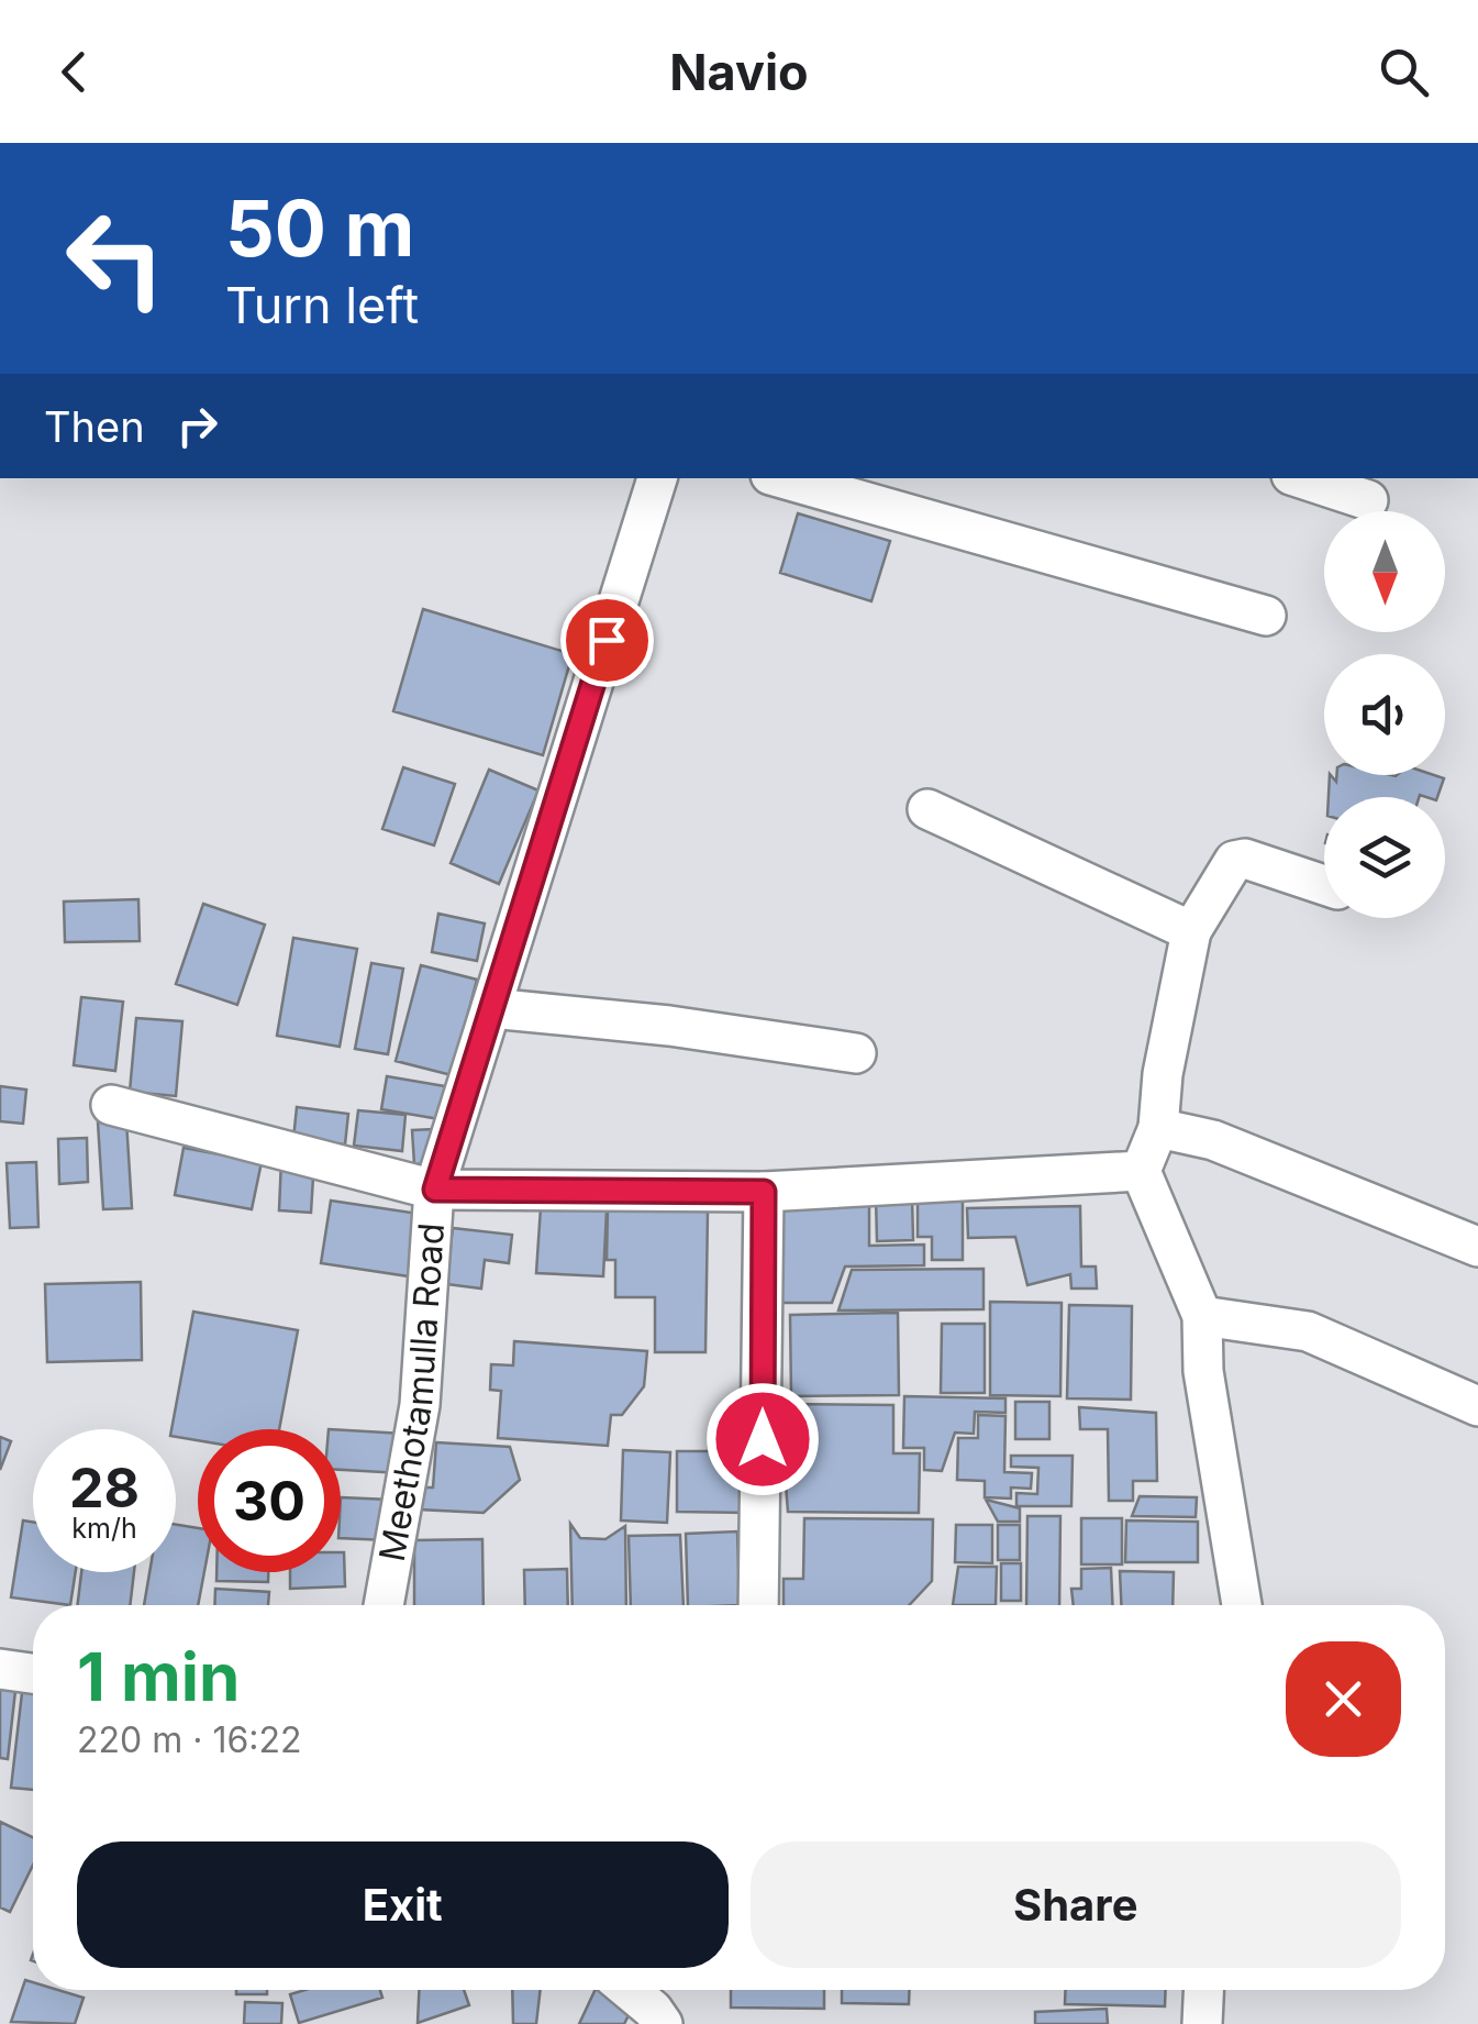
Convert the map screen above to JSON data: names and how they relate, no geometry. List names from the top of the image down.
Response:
{
  "streets": {
    "street": ["Meethotamulla Road"]
  },
  "north": "bottom",
  "page": {
    "header": "Navio",
    "turn": ["50 m", "Turn left"],
    "then": "Then",
    "speed": "28 km/h",
    "limit": "30",
    "heading": ["1 min", "220 m · 16:22"],
    "buttons": ["Exit", "Share"]
  }
}
